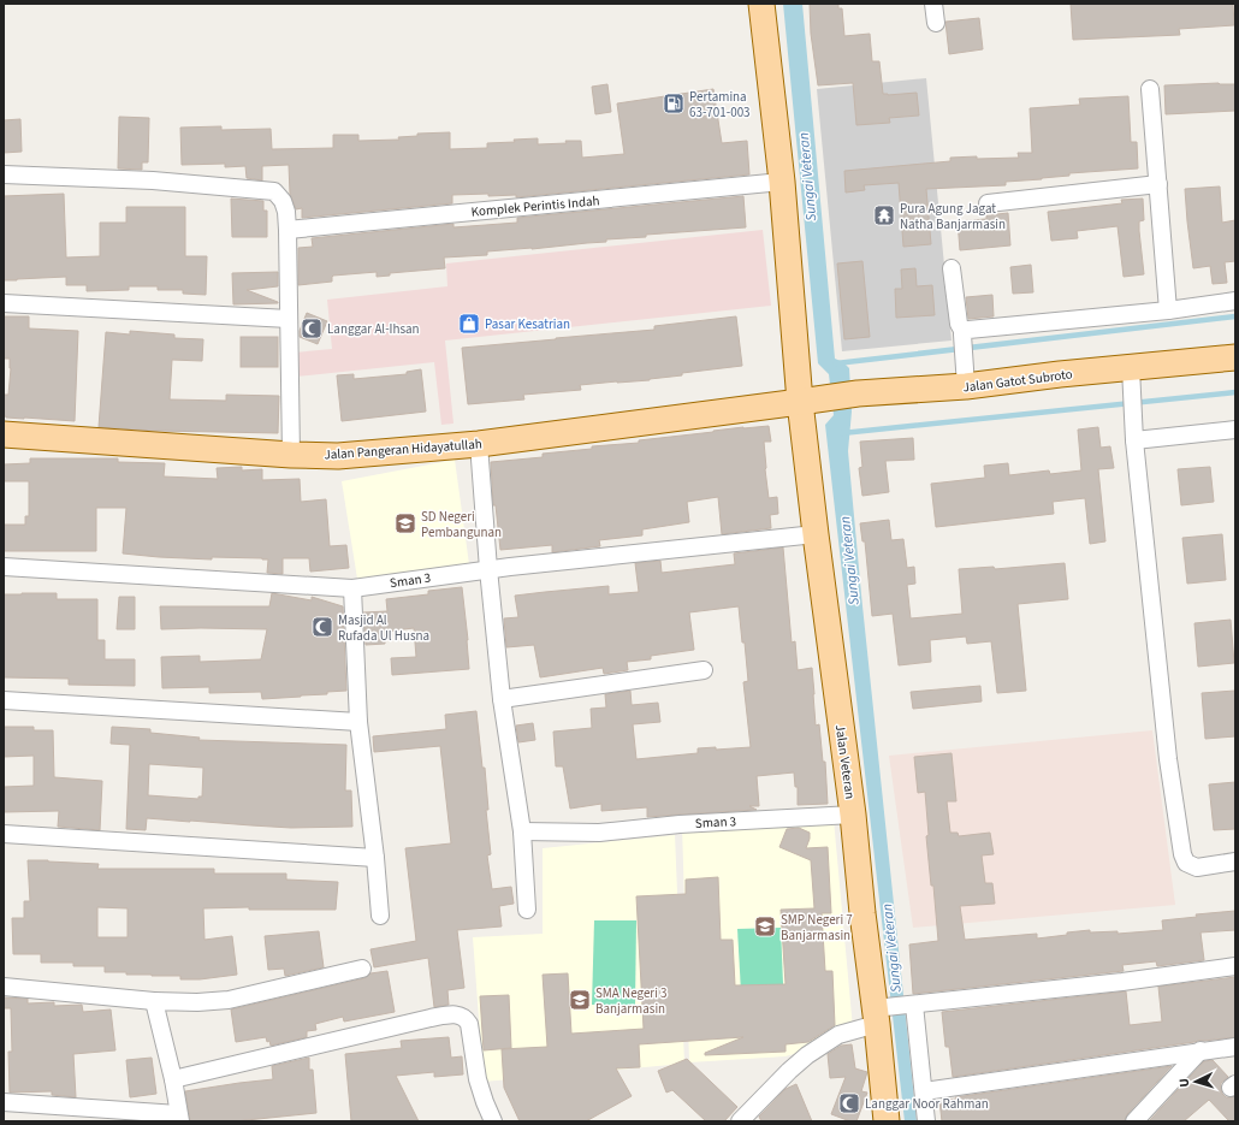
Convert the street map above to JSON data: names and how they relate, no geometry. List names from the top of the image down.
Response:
{
  "streets": {
    "main road": ["Jalan Gatot Subroto", "Jalan Pangeran Hidayatullah", "Jalan Veteran"],
    "street": ["Komplek Perintis Indah", "Sman 3"]
  },
  "crossings": [
    ["Komplek Perintis Indah", "Jalan Veteran"],
    ["Jalan Gatot Subroto", "Jalan Pangeran Hidayatullah"],
    ["Jalan Gatot Subroto", "Jalan Veteran"],
    ["Jalan Pangeran Hidayatullah", "Jalan Veteran"],
    ["Sman 3", "Jalan Veteran"]
  ],
  "water": ["Sungai Veteran"],
  "places": {
    "fuel station": ["Pertamina 63-701-003"],
    "temple": ["Pura Agung Jagat Natha Banjarmasin"],
    "shop": ["Pasar Kesatrian"],
    "mosque": ["Langgar Al-Ihsan", "Masjid Al Rufada Ul Husna", "Langgar Noor Rahman"],
    "school or university": ["SD Negeri Pembangunan", "SMP Negeri 7 Banjarmasin", "SMA Negeri 3 Banjarmasin"]
  },
  "north": "left"
}
